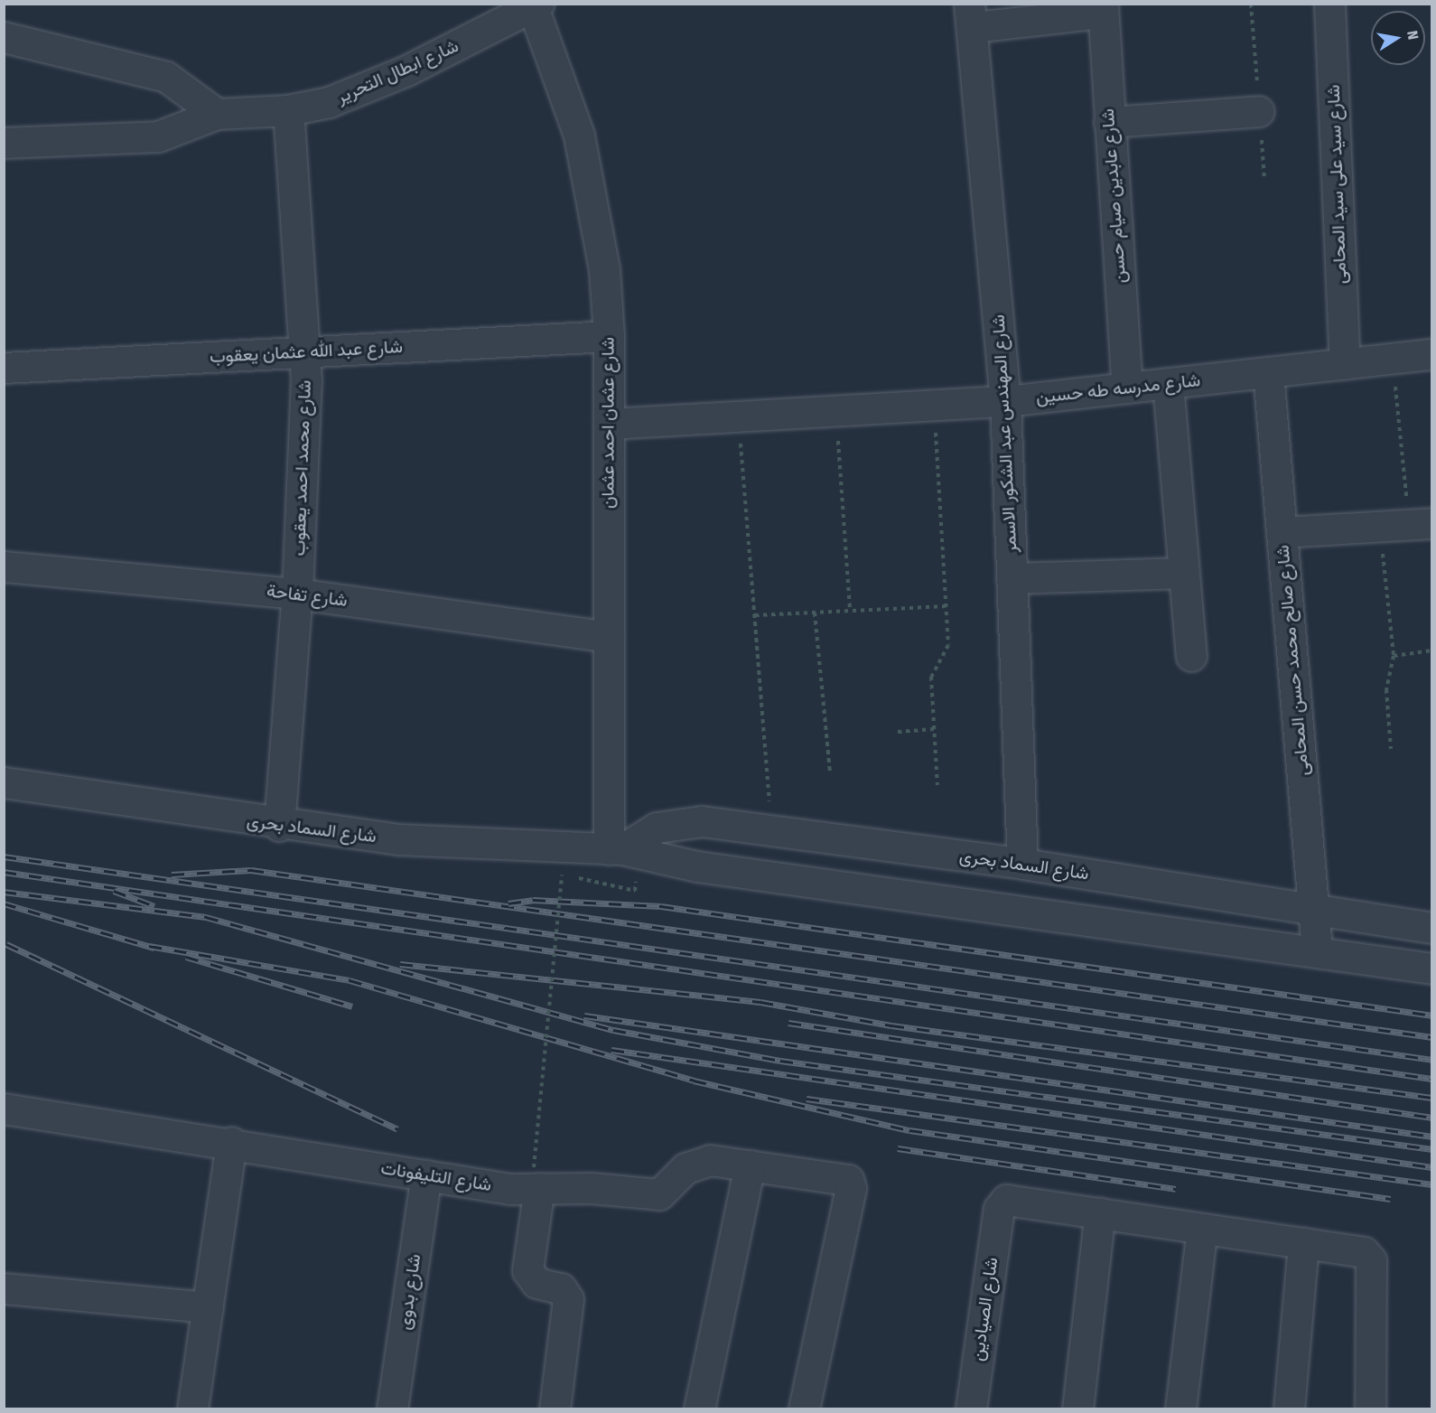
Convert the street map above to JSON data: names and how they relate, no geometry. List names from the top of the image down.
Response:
{
  "streets": {
    "street": [
      "شارع ابطال التحرير",
      "شارع سيد على سيد المحامى",
      "شارع عابدين صيام حسن",
      "شارع عبد الله عثمان يعقوب",
      "شارع مدرسه طه حسين",
      "شارع عثمان احمد عثمان",
      "شارع المهندس عبد الشكور الاسمر",
      "شارع محمد احمد يعقوب",
      "شارع تفاحة",
      "شارع صالح محمد حسن المحامى",
      "شارع السماد بحرى",
      "شارع التليفونات",
      "شارع بدوى",
      "شارع الصيادين"
    ]
  },
  "crossings": [
    ["شارع ابطال التحرير", "شارع عثمان احمد عثمان"],
    ["شارع ابطال التحرير", "شارع محمد احمد يعقوب"],
    ["شارع سيد على سيد المحامى", "شارع مدرسه طه حسين"],
    ["شارع عابدين صيام حسن", "شارع مدرسه طه حسين"],
    ["شارع عبد الله عثمان يعقوب", "شارع عثمان احمد عثمان"],
    ["شارع عبد الله عثمان يعقوب", "شارع محمد احمد يعقوب"],
    ["شارع مدرسه طه حسين", "شارع عثمان احمد عثمان"],
    ["شارع مدرسه طه حسين", "شارع المهندس عبد الشكور الاسمر"],
    ["شارع مدرسه طه حسين", "شارع صالح محمد حسن المحامى"],
    ["شارع عثمان احمد عثمان", "شارع تفاحة"],
    ["شارع عثمان احمد عثمان", "شارع السماد بحرى"],
    ["شارع المهندس عبد الشكور الاسمر", "شارع السماد بحرى"],
    ["شارع محمد احمد يعقوب", "شارع تفاحة"],
    ["شارع محمد احمد يعقوب", "شارع السماد بحرى"],
    ["شارع صالح محمد حسن المحامى", "شارع السماد بحرى"],
    ["شارع التليفونات", "شارع بدوى"]
  ],
  "north": "right"
}
